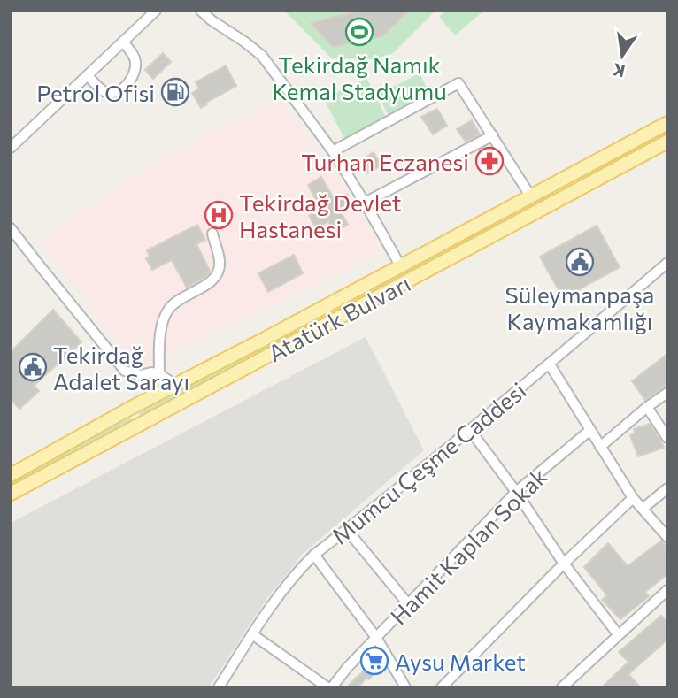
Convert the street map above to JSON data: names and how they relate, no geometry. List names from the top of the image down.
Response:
{
  "streets": {
    "main road": ["Atatürk Bulvarı"],
    "street": ["Mumcu Çeşme Caddesi", "Hamit Kaplan Sokak"]
  },
  "places": {
    "sports": ["Tekirdağ Namık Kemal Stadyumu"],
    "fuel station": ["Petrol Ofisi"],
    "pharmacy": ["Turhan Eczanesi"],
    "hospital": ["Tekirdağ Devlet Hastanesi"],
    "public building": ["Süleymanpaşa Kaymakamlığı", "Tekirdağ Adalet Sarayı"],
    "supermarket": ["Aysu Market"]
  },
  "north": "bottom"
}
